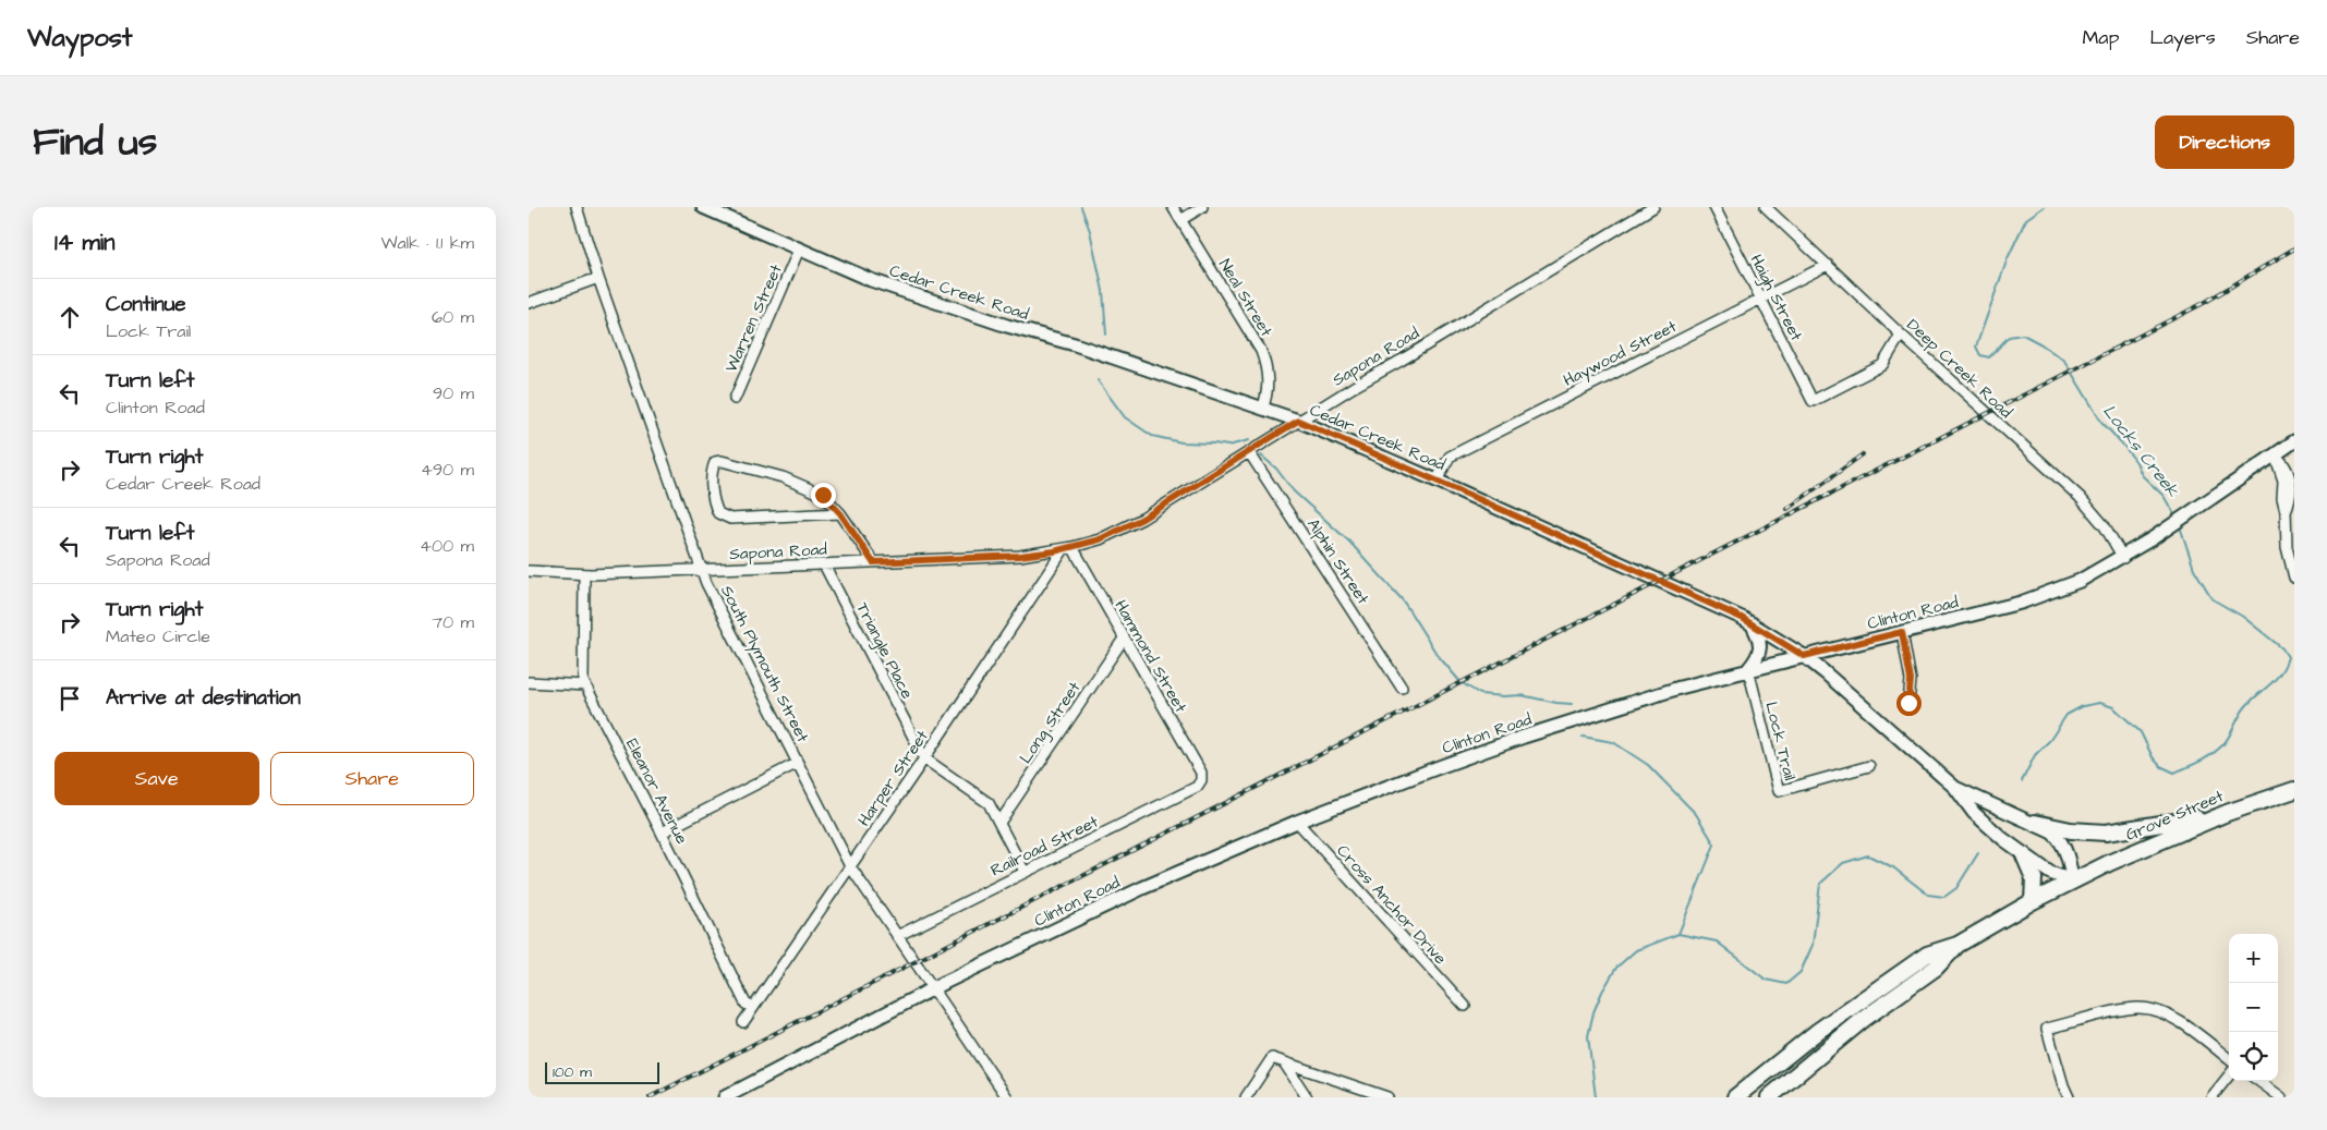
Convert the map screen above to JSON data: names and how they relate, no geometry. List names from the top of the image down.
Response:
{
  "streets": {
    "highway": ["Grove Street"],
    "main road": ["Cedar Creek Road", "Clinton Road"],
    "street": [
      "Neal Street",
      "Haigh Street",
      "Warren Street",
      "Haywood Street",
      "Sapona Road",
      "Deep Creek Road",
      "Alphin Street",
      "Triangle Place",
      "Hammond Street",
      "South Plymouth Street",
      "Long Street",
      "Lock Trail",
      "Harper Street",
      "Eleanor Avenue",
      "Railroad Street",
      "Cross Anchor Drive"
    ]
  },
  "crossings": [
    ["Cedar Creek Road", "Neal Street"],
    ["Cedar Creek Road", "Warren Street"],
    ["Cedar Creek Road", "Haywood Street"],
    ["Cedar Creek Road", "Sapona Road"],
    ["Cedar Creek Road", "Clinton Road"],
    ["Cedar Creek Road", "Grove Street"],
    ["Haigh Street", "Haywood Street"],
    ["Haigh Street", "Deep Creek Road"],
    ["Haywood Street", "Deep Creek Road"],
    ["Sapona Road", "Alphin Street"],
    ["Sapona Road", "Triangle Place"],
    ["Sapona Road", "Hammond Street"],
    ["Sapona Road", "South Plymouth Street"],
    ["Sapona Road", "Harper Street"],
    ["Sapona Road", "Eleanor Avenue"],
    ["Deep Creek Road", "Clinton Road"],
    ["Clinton Road", "South Plymouth Street"],
    ["Clinton Road", "Lock Trail"],
    ["Clinton Road", "Cross Anchor Drive"],
    ["Triangle Place", "Long Street"],
    ["Triangle Place", "Harper Street"],
    ["Triangle Place", "Railroad Street"],
    ["Hammond Street", "Long Street"],
    ["Hammond Street", "Harper Street"],
    ["Hammond Street", "Railroad Street"],
    ["South Plymouth Street", "Harper Street"],
    ["South Plymouth Street", "Railroad Street"],
    ["Harper Street", "Eleanor Avenue"]
  ],
  "water": ["Locks Creek"],
  "scale_bar": "100 m",
  "page": {
    "header": "Waypost",
    "nav": ["Map", "Layers", "Share"],
    "title": "Find us",
    "buttons": [
      "Directions",
      ["Save", "Share"]
    ],
    "heading": ["14 min", "Walk · 1.1 km"],
    "list": [
      ["Continue", "Lock Trail", "60 m"],
      ["Turn left", "Clinton Road", "90 m"],
      ["Turn right", "Cedar Creek Road", "490 m"],
      ["Turn left", "Sapona Road", "400 m"],
      ["Turn right", "Mateo Circle", "70 m"],
      "Arrive at destination"
    ],
    "map_buttons": ["+", "−"],
    "scale": "100 m"
  }
}
